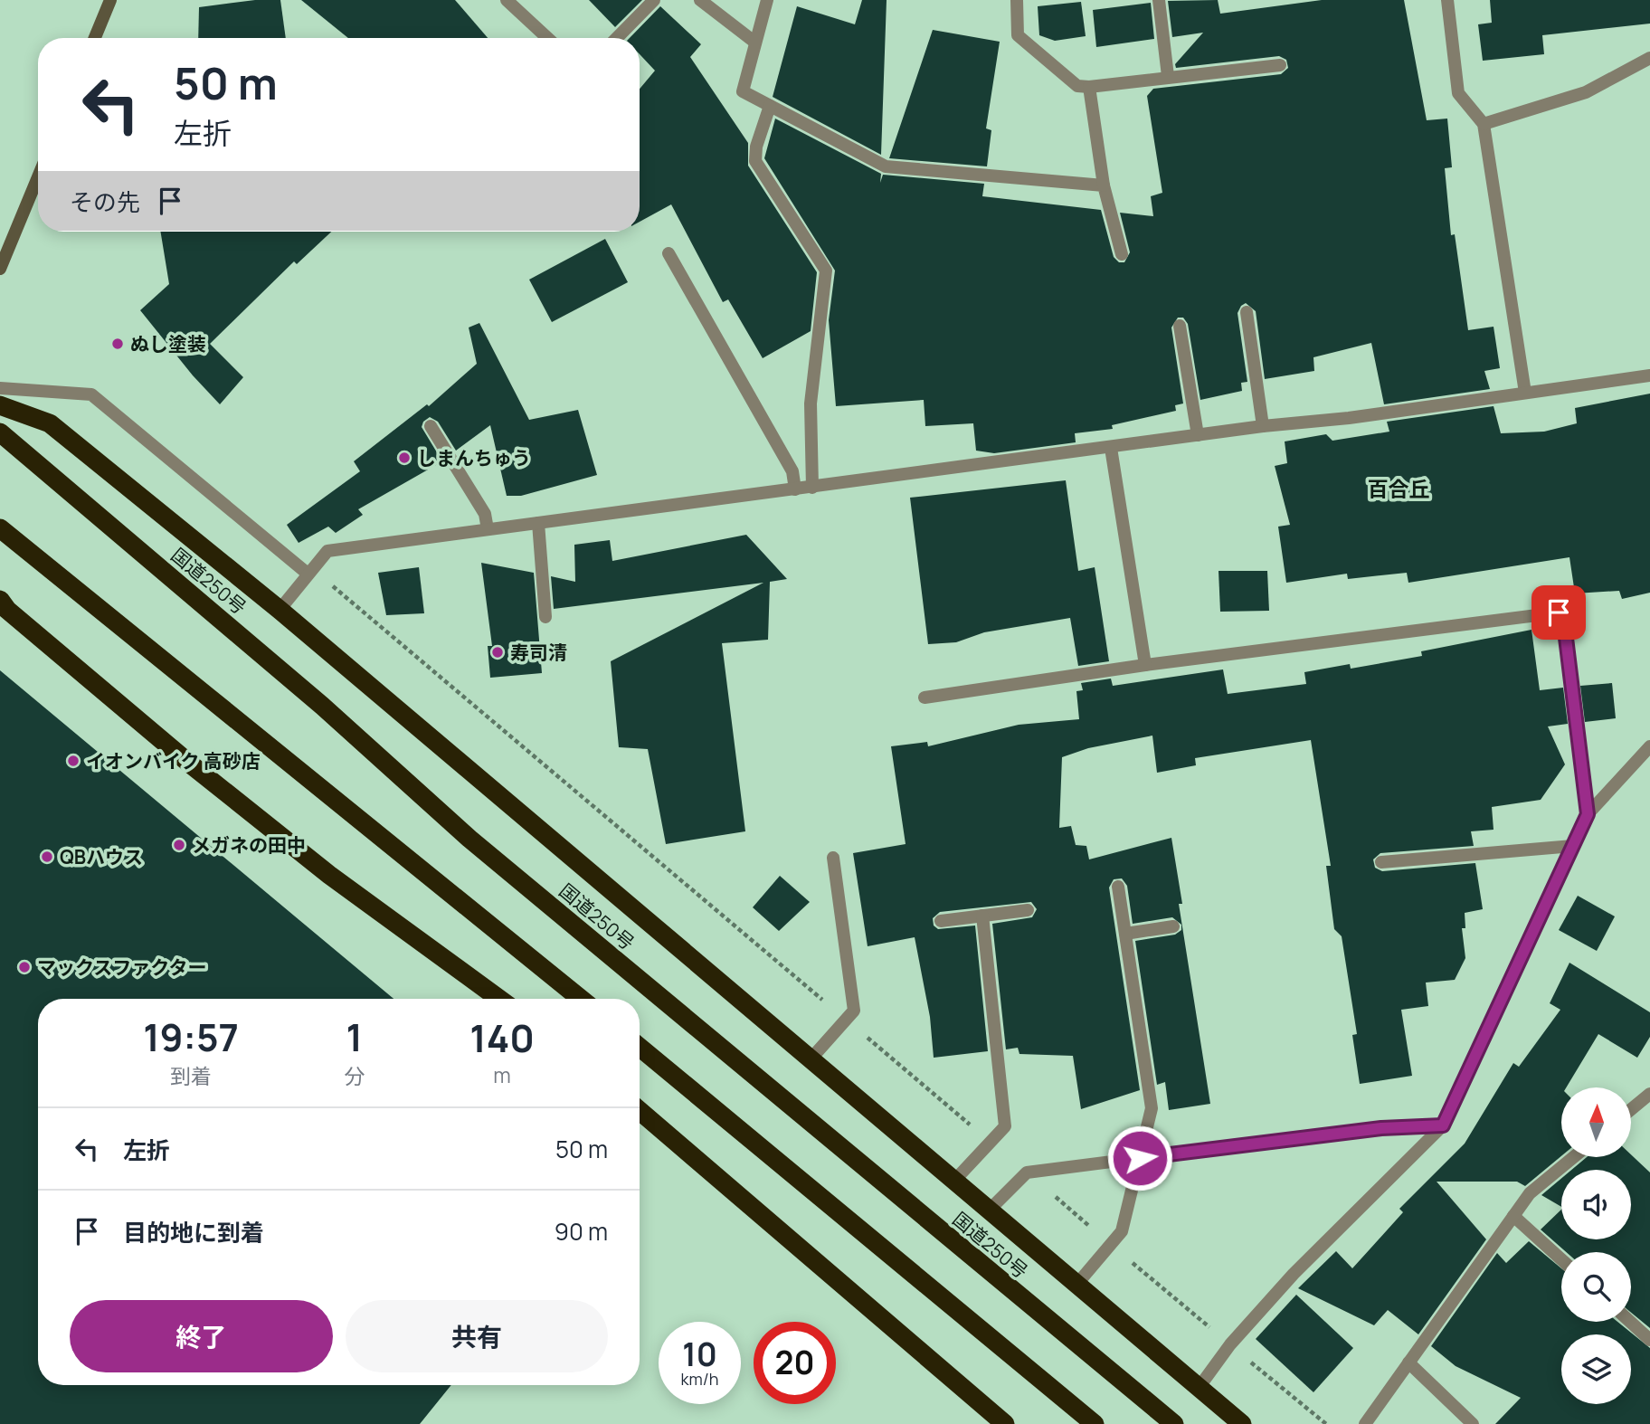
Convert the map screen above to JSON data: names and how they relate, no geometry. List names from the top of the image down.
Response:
{
  "streets": {
    "highway": ["国道250号"]
  },
  "districts": ["百合丘"],
  "places": [
    "ぬし塗装",
    "しまんちゅう",
    "寿司清",
    "イオンバイク 高砂店",
    "メガネの田中",
    "QBハウス",
    "マックスファクター"
  ],
  "north": "top",
  "page": {
    "turn": ["50 m", "左折"],
    "then": "その先",
    "eta": [
      "19:57",
      "到着",
      "1",
      "分",
      "140",
      "m"
    ],
    "list": [
      {
        "name": "左折",
        "value": "50 m"
      },
      {
        "name": "目的地に到着",
        "value": "90 m"
      }
    ],
    "buttons": ["終了", "共有"],
    "speed": "10 km/h",
    "limit": "20"
  }
}
